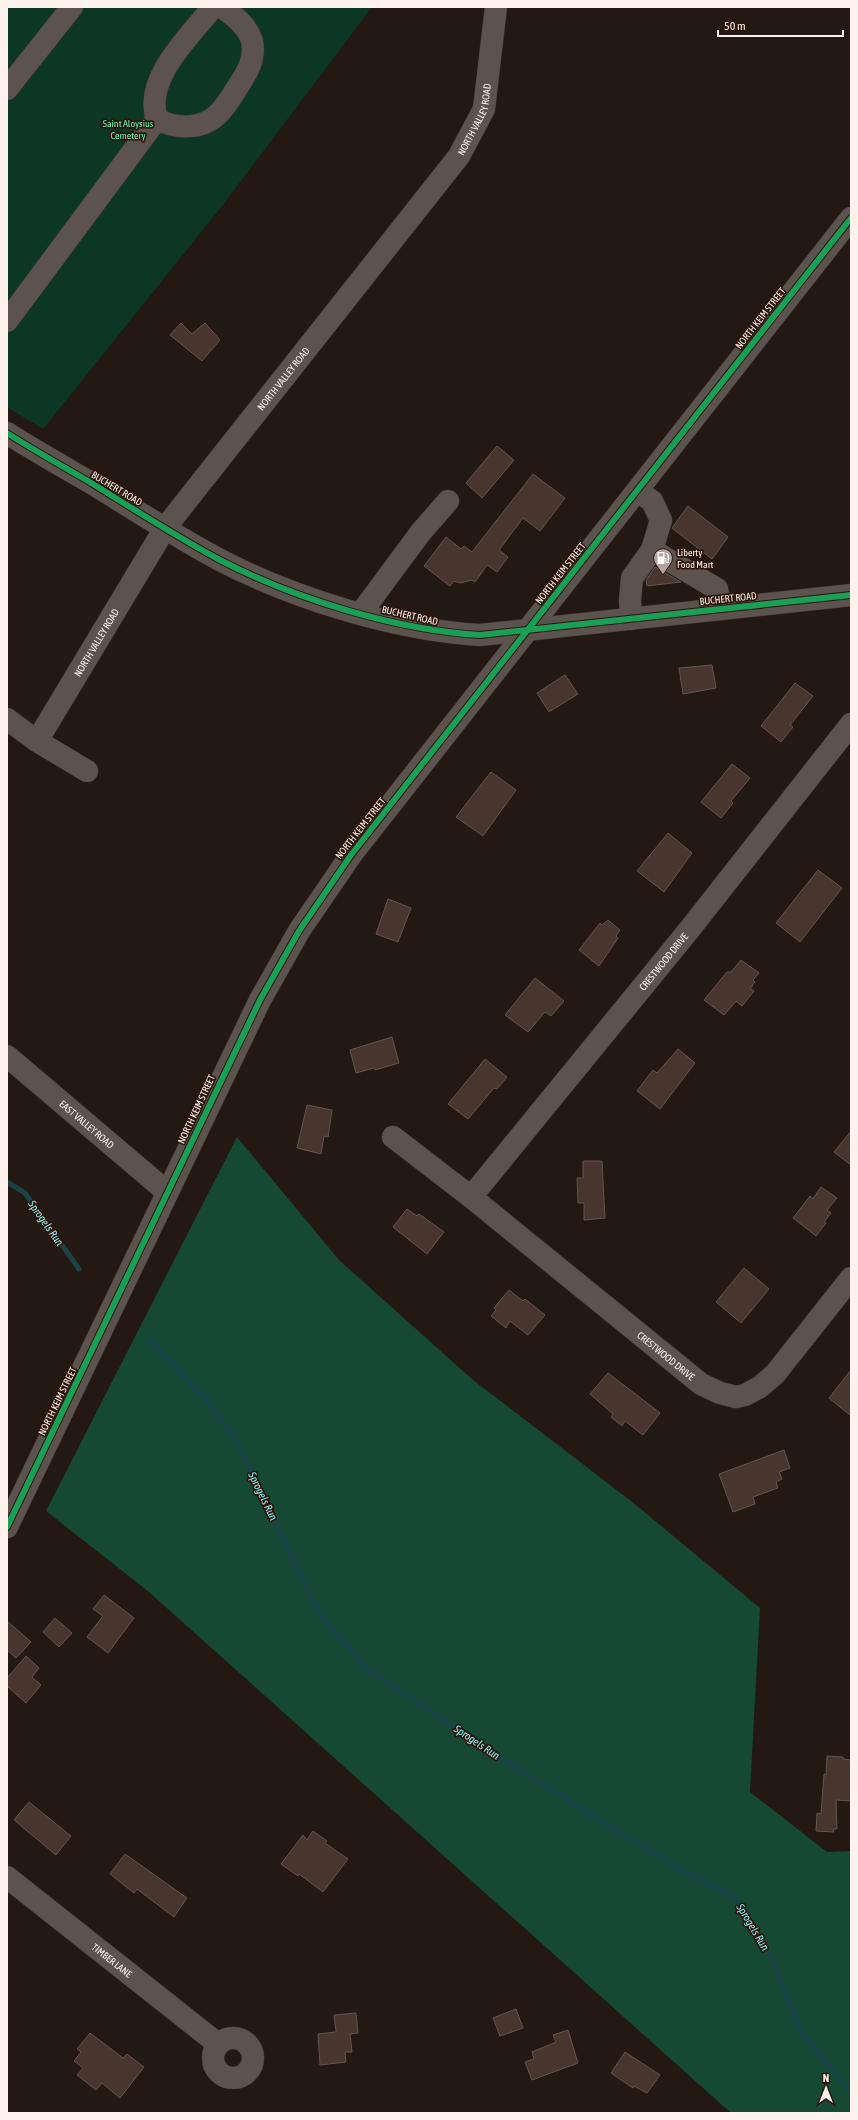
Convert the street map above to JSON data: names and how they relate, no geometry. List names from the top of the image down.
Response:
{
  "streets": {
    "street": [
      "NORTH VALLEY ROAD",
      "NORTH KEIM STREET",
      "BUCHERT ROAD",
      "CRESTWOOD DRIVE",
      "EAST VALLEY ROAD",
      "TIMBER LANE"
    ]
  },
  "crossings": [
    ["NORTH VALLEY ROAD", "BUCHERT ROAD"],
    ["NORTH KEIM STREET", "BUCHERT ROAD"],
    ["NORTH KEIM STREET", "EAST VALLEY ROAD"]
  ],
  "water": ["Sprogels Run"],
  "parks": ["Saint Aloysius Cemetery"],
  "places": {
    "fuel station": ["Liberty Food Mart"]
  },
  "scale_bar": "50 m",
  "north": "top"
}
